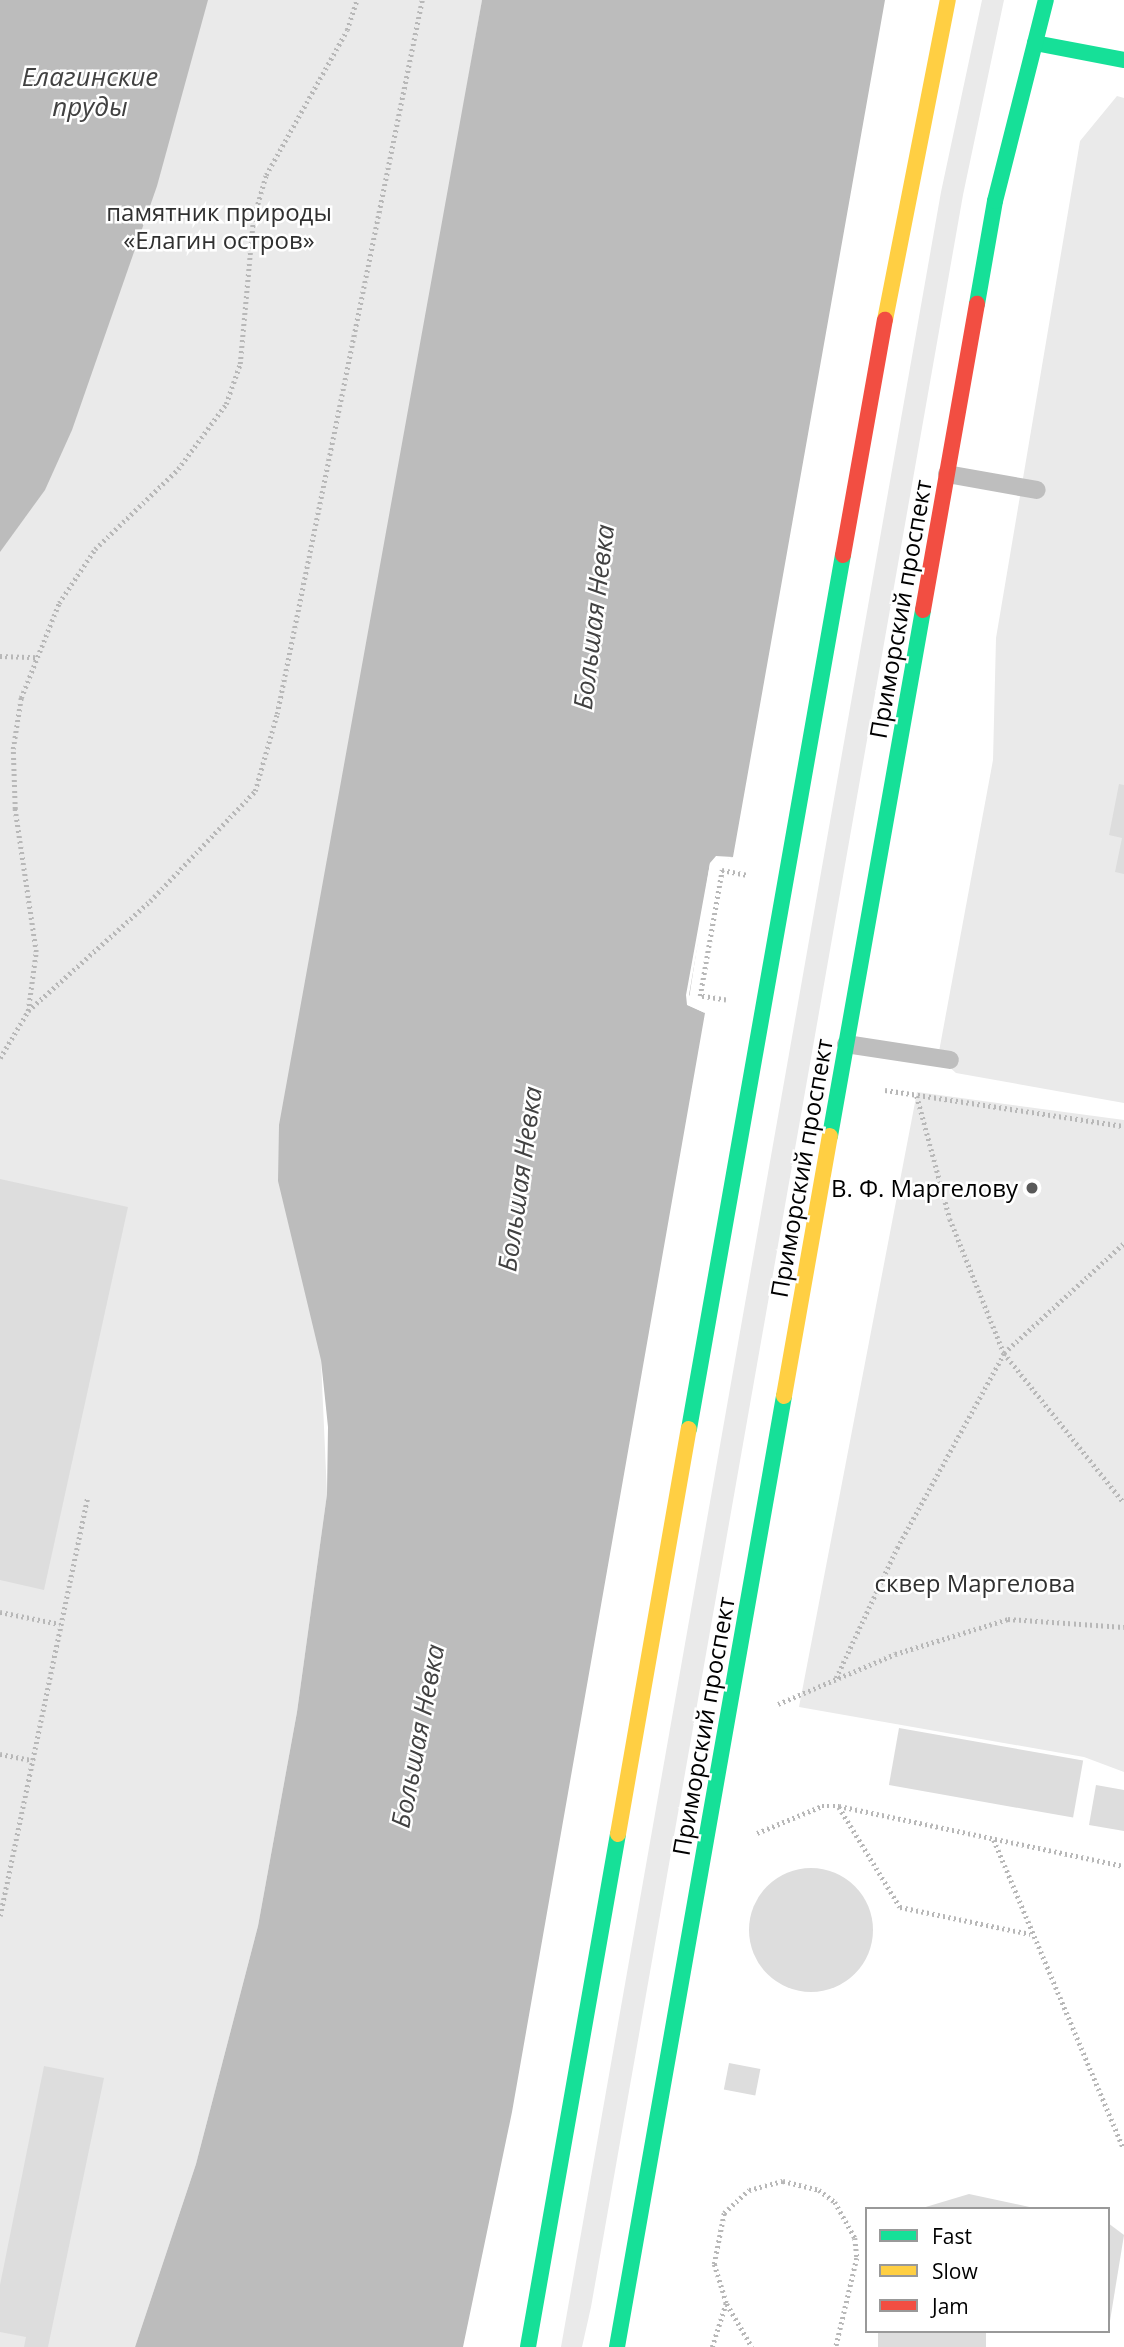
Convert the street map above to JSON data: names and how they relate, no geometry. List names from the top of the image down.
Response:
{
  "streets": {
    "main road": ["Приморский проспект"]
  },
  "water": ["Елагинские пруды", "Большая Невка"],
  "parks": ["памятник природы «Елагин остров»", "сквер Маргелова"],
  "places": ["В. Ф. Маргелову"],
  "legend": ["Fast", "Slow", "Jam"]
}
